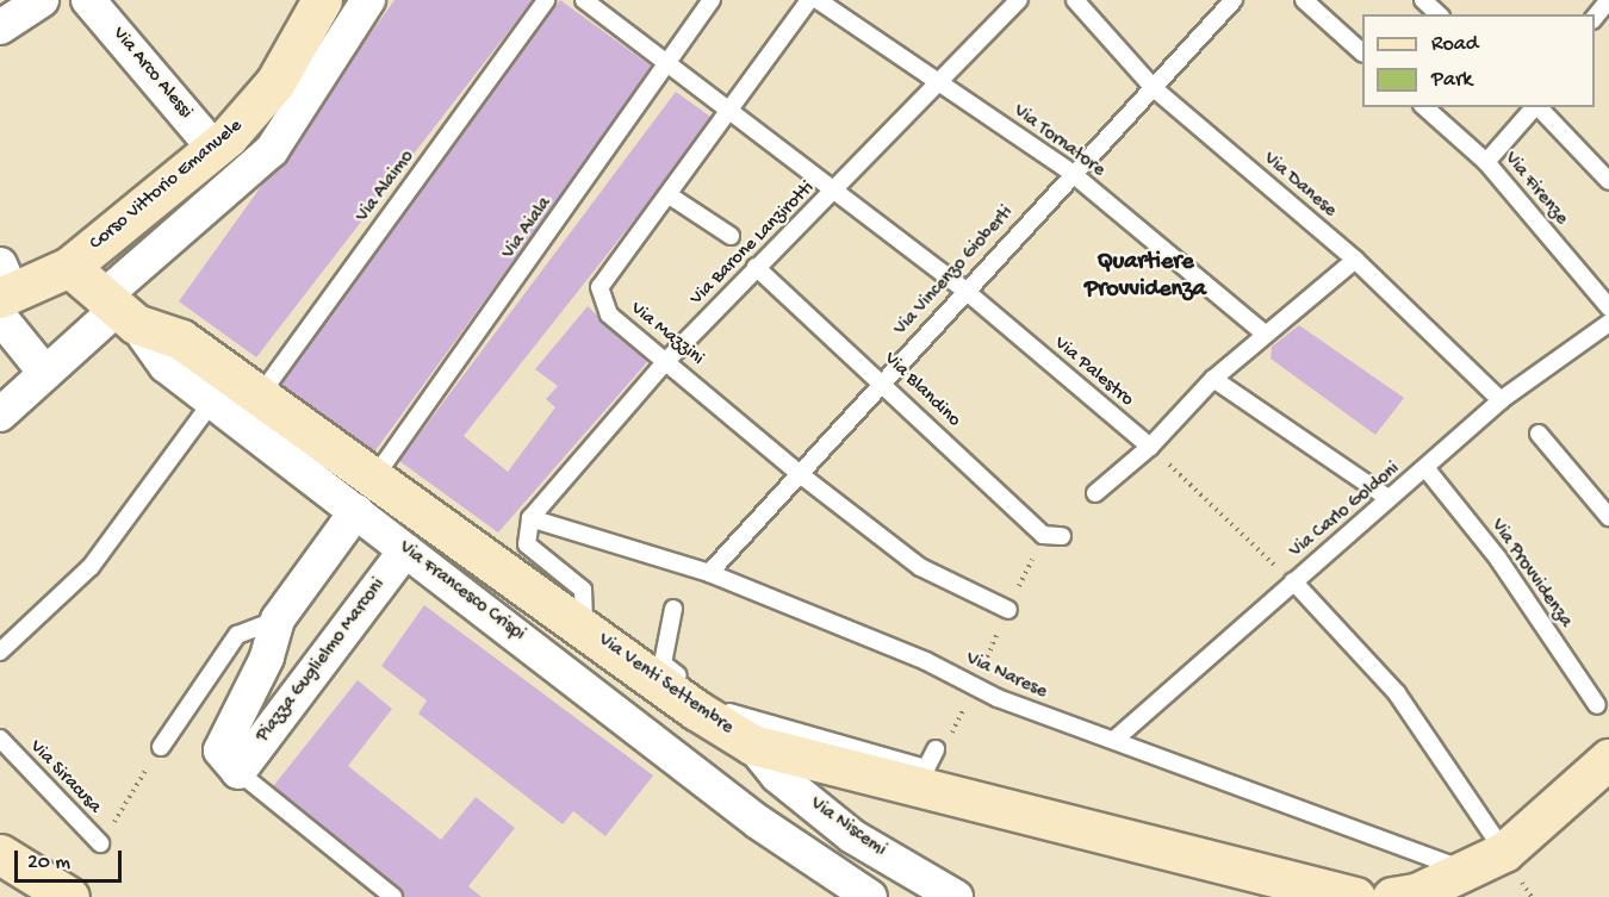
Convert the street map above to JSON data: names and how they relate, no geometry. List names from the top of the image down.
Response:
{
  "streets": {
    "street": [
      "Via Arco Alessi",
      "Corso Vittorio Emanuele",
      "Via Francesco Crispi",
      "Piazza Guglielmo Marconi",
      "Via Venti Settembre",
      "Via Niscemi"
    ],
    "lane": [
      "Via Tornatore",
      "Via Danese",
      "Via Alaimo",
      "Via Firenze",
      "Via Aiala",
      "Via Barone Lanzirotti",
      "Via Vincenzo Gioberti",
      "Via Mazzini",
      "Via Palestro",
      "Via Blandino",
      "Via Carlo Goldoni",
      "Via Provvidenza",
      "Via Narese",
      "Via Siracusa"
    ]
  },
  "crossings": [
    ["Via Arco Alessi", "Corso Vittorio Emanuele"],
    ["Via Tornatore", "Via Barone Lanzirotti"],
    ["Via Tornatore", "Via Vincenzo Gioberti"],
    ["Corso Vittorio Emanuele", "Via Francesco Crispi"],
    ["Corso Vittorio Emanuele", "Via Venti Settembre"],
    ["Via Danese", "Via Vincenzo Gioberti"],
    ["Via Danese", "Via Carlo Goldoni"],
    ["Via Alaimo", "Via Venti Settembre"],
    ["Via Aiala", "Via Palestro"],
    ["Via Aiala", "Via Francesco Crispi"],
    ["Via Aiala", "Piazza Guglielmo Marconi"],
    ["Via Aiala", "Via Venti Settembre"],
    ["Via Barone Lanzirotti", "Via Mazzini"],
    ["Via Barone Lanzirotti", "Via Palestro"],
    ["Via Barone Lanzirotti", "Via Blandino"],
    ["Via Barone Lanzirotti", "Via Narese"],
    ["Via Vincenzo Gioberti", "Via Mazzini"],
    ["Via Vincenzo Gioberti", "Via Palestro"],
    ["Via Vincenzo Gioberti", "Via Blandino"],
    ["Via Vincenzo Gioberti", "Via Narese"],
    ["Via Mazzini", "Via Palestro"],
    ["Via Carlo Goldoni", "Via Provvidenza"],
    ["Via Carlo Goldoni", "Via Narese"],
    ["Via Francesco Crispi", "Piazza Guglielmo Marconi"],
    ["Via Francesco Crispi", "Via Venti Settembre"],
    ["Piazza Guglielmo Marconi", "Via Venti Settembre"],
    ["Via Venti Settembre", "Via Niscemi"]
  ],
  "districts": ["Quartiere Provvidenza"],
  "legend": ["Road", "Park"],
  "scale_bar": "20 m"
}
